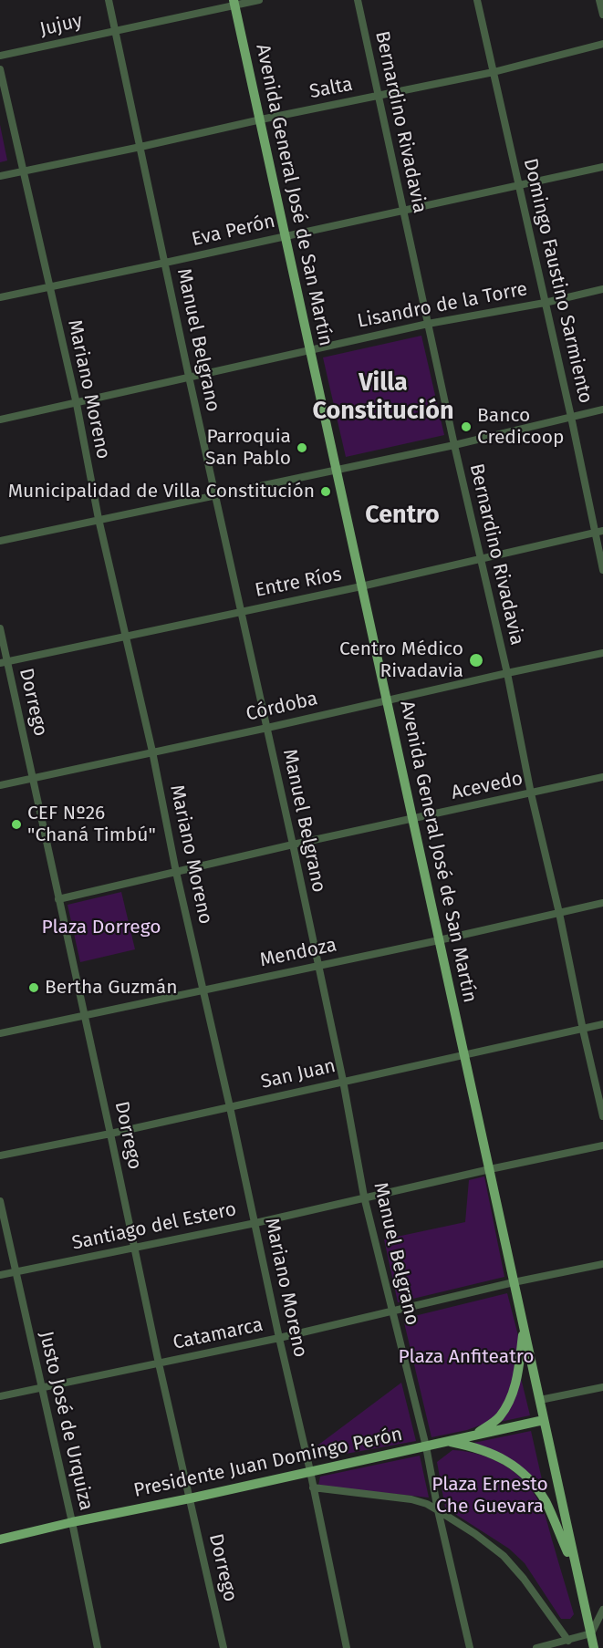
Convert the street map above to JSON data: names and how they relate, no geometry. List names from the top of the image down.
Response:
{
  "streets": {
    "main road": ["Avenida General José de San Martín", "Presidente Juan Domingo Perón"],
    "street": [
      "Jujuy",
      "Salta",
      "Bernardino Rivadavia",
      "Eva Perón",
      "Domingo Faustino Sarmiento",
      "Lisandro de la Torre",
      "Manuel Belgrano",
      "Mariano Moreno",
      "Entre Ríos",
      "Dorrego",
      "Córdoba",
      "Acevedo",
      "Mendoza",
      "San Juan",
      "Santiago del Estero",
      "Catamarca",
      "Justo José de Urquiza"
    ]
  },
  "crossings": [
    ["Jujuy", "Avenida General José de San Martín"],
    ["Jujuy", "Manuel Belgrano"],
    ["Salta", "Bernardino Rivadavia"],
    ["Salta", "Avenida General José de San Martín"],
    ["Salta", "Domingo Faustino Sarmiento"],
    ["Salta", "Manuel Belgrano"],
    ["Salta", "Mariano Moreno"],
    ["Bernardino Rivadavia", "Eva Perón"],
    ["Bernardino Rivadavia", "Lisandro de la Torre"],
    ["Bernardino Rivadavia", "Entre Ríos"],
    ["Bernardino Rivadavia", "Córdoba"],
    ["Bernardino Rivadavia", "Acevedo"],
    ["Bernardino Rivadavia", "Mendoza"],
    ["Bernardino Rivadavia", "San Juan"],
    ["Avenida General José de San Martín", "Eva Perón"],
    ["Avenida General José de San Martín", "Lisandro de la Torre"],
    ["Avenida General José de San Martín", "Entre Ríos"],
    ["Avenida General José de San Martín", "Córdoba"],
    ["Avenida General José de San Martín", "Acevedo"],
    ["Avenida General José de San Martín", "Mendoza"],
    ["Avenida General José de San Martín", "San Juan"],
    ["Avenida General José de San Martín", "Santiago del Estero"],
    ["Avenida General José de San Martín", "Catamarca"],
    ["Avenida General José de San Martín", "Presidente Juan Domingo Perón"],
    ["Eva Perón", "Domingo Faustino Sarmiento"],
    ["Eva Perón", "Manuel Belgrano"],
    ["Eva Perón", "Mariano Moreno"],
    ["Domingo Faustino Sarmiento", "Lisandro de la Torre"],
    ["Domingo Faustino Sarmiento", "Entre Ríos"],
    ["Lisandro de la Torre", "Manuel Belgrano"],
    ["Lisandro de la Torre", "Mariano Moreno"],
    ["Manuel Belgrano", "Entre Ríos"],
    ["Manuel Belgrano", "Córdoba"],
    ["Manuel Belgrano", "Acevedo"],
    ["Manuel Belgrano", "Mendoza"],
    ["Manuel Belgrano", "San Juan"],
    ["Manuel Belgrano", "Santiago del Estero"],
    ["Manuel Belgrano", "Catamarca"],
    ["Manuel Belgrano", "Presidente Juan Domingo Perón"],
    ["Mariano Moreno", "Entre Ríos"],
    ["Mariano Moreno", "Córdoba"],
    ["Mariano Moreno", "Acevedo"],
    ["Mariano Moreno", "Mendoza"],
    ["Mariano Moreno", "San Juan"],
    ["Mariano Moreno", "Santiago del Estero"],
    ["Mariano Moreno", "Catamarca"],
    ["Mariano Moreno", "Presidente Juan Domingo Perón"],
    ["Entre Ríos", "Dorrego"],
    ["Dorrego", "Córdoba"],
    ["Dorrego", "Acevedo"],
    ["Dorrego", "Mendoza"],
    ["Dorrego", "San Juan"],
    ["Dorrego", "Santiago del Estero"],
    ["Dorrego", "Catamarca"],
    ["Dorrego", "Presidente Juan Domingo Perón"],
    ["Santiago del Estero", "Justo José de Urquiza"],
    ["Catamarca", "Justo José de Urquiza"],
    ["Justo José de Urquiza", "Presidente Juan Domingo Perón"]
  ],
  "districts": ["Villa Constitución", "Centro"],
  "parks": ["Plaza Dorrego", "Plaza Anfiteatro", "Plaza Ernesto Che Guevara"],
  "places": [
    "Banco Credicoop",
    "Parroquia San Pablo",
    "Municipalidad de Villa Constitución",
    "Centro Médico Rivadavia",
    "CEF Nº26 \"Chaná Timbú\"",
    "Bertha Guzmán"
  ]
}
